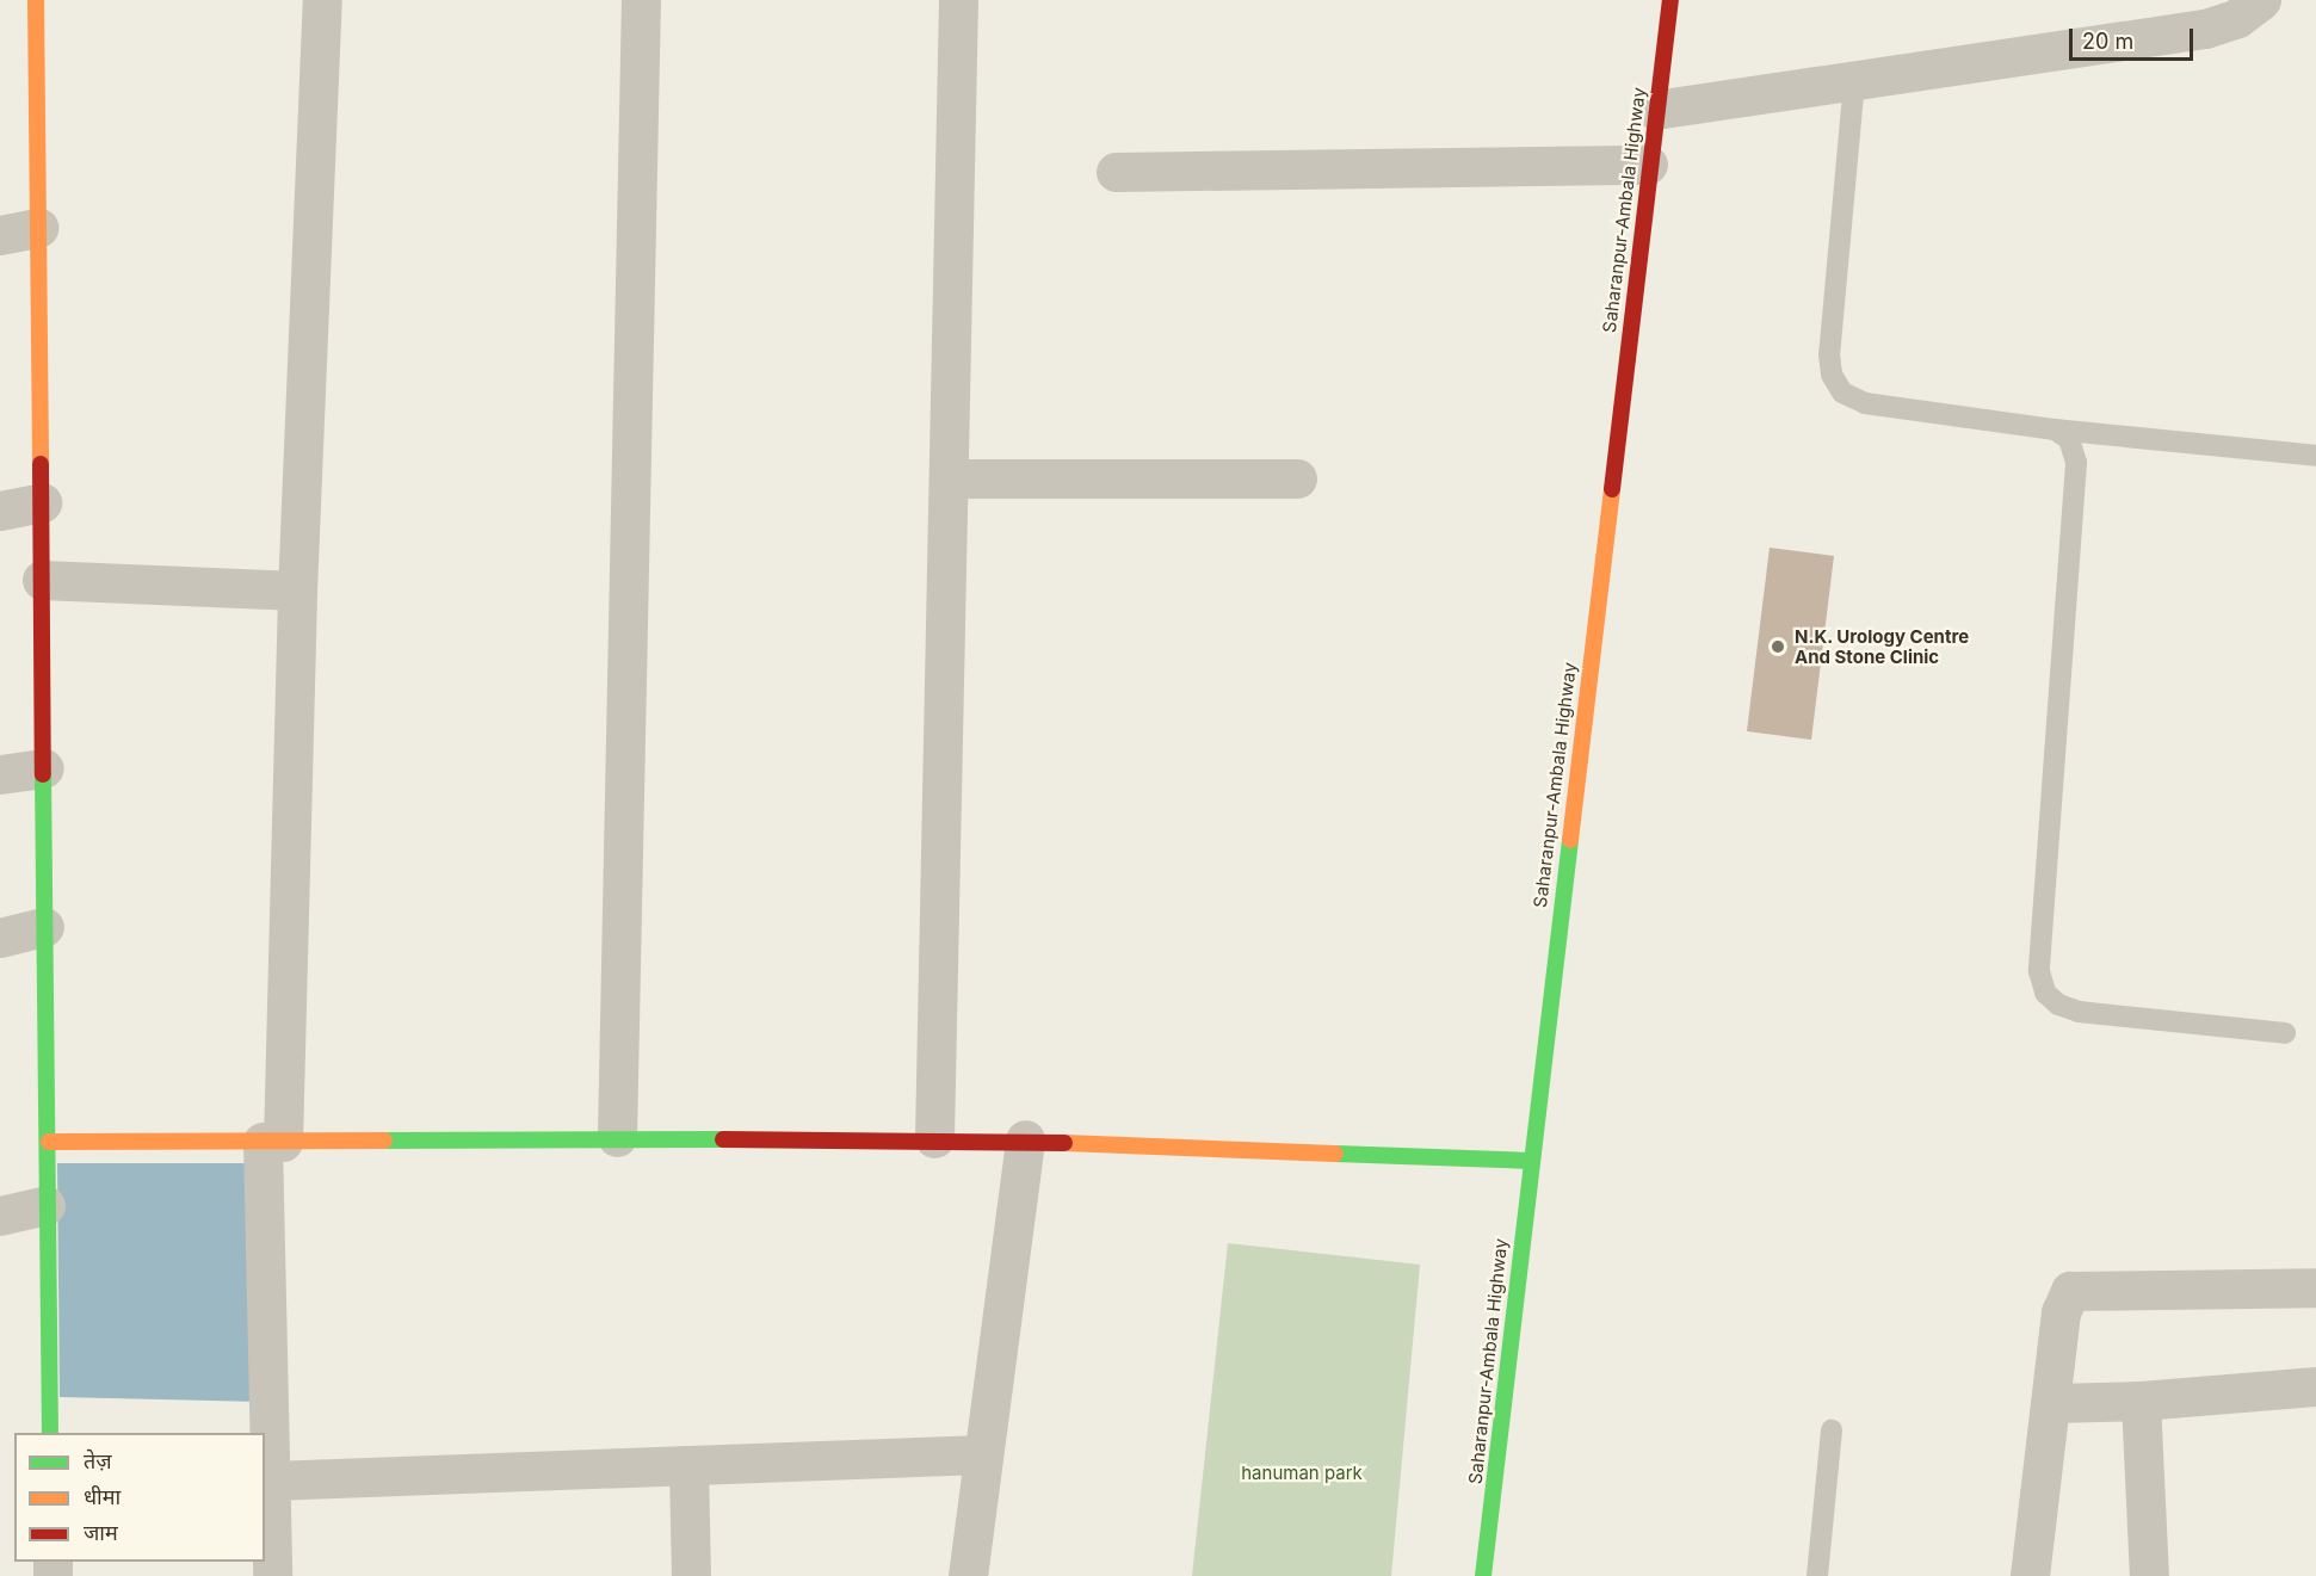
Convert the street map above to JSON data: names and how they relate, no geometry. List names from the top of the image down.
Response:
{
  "streets": {
    "street": ["Saharanpur-Ambala Highway"]
  },
  "parks": ["hanuman park"],
  "places": ["N.K. Urology Centre And Stone Clinic"],
  "legend": ["तेज़", "धीमा", "जाम"],
  "scale_bar": "20 m"
}
